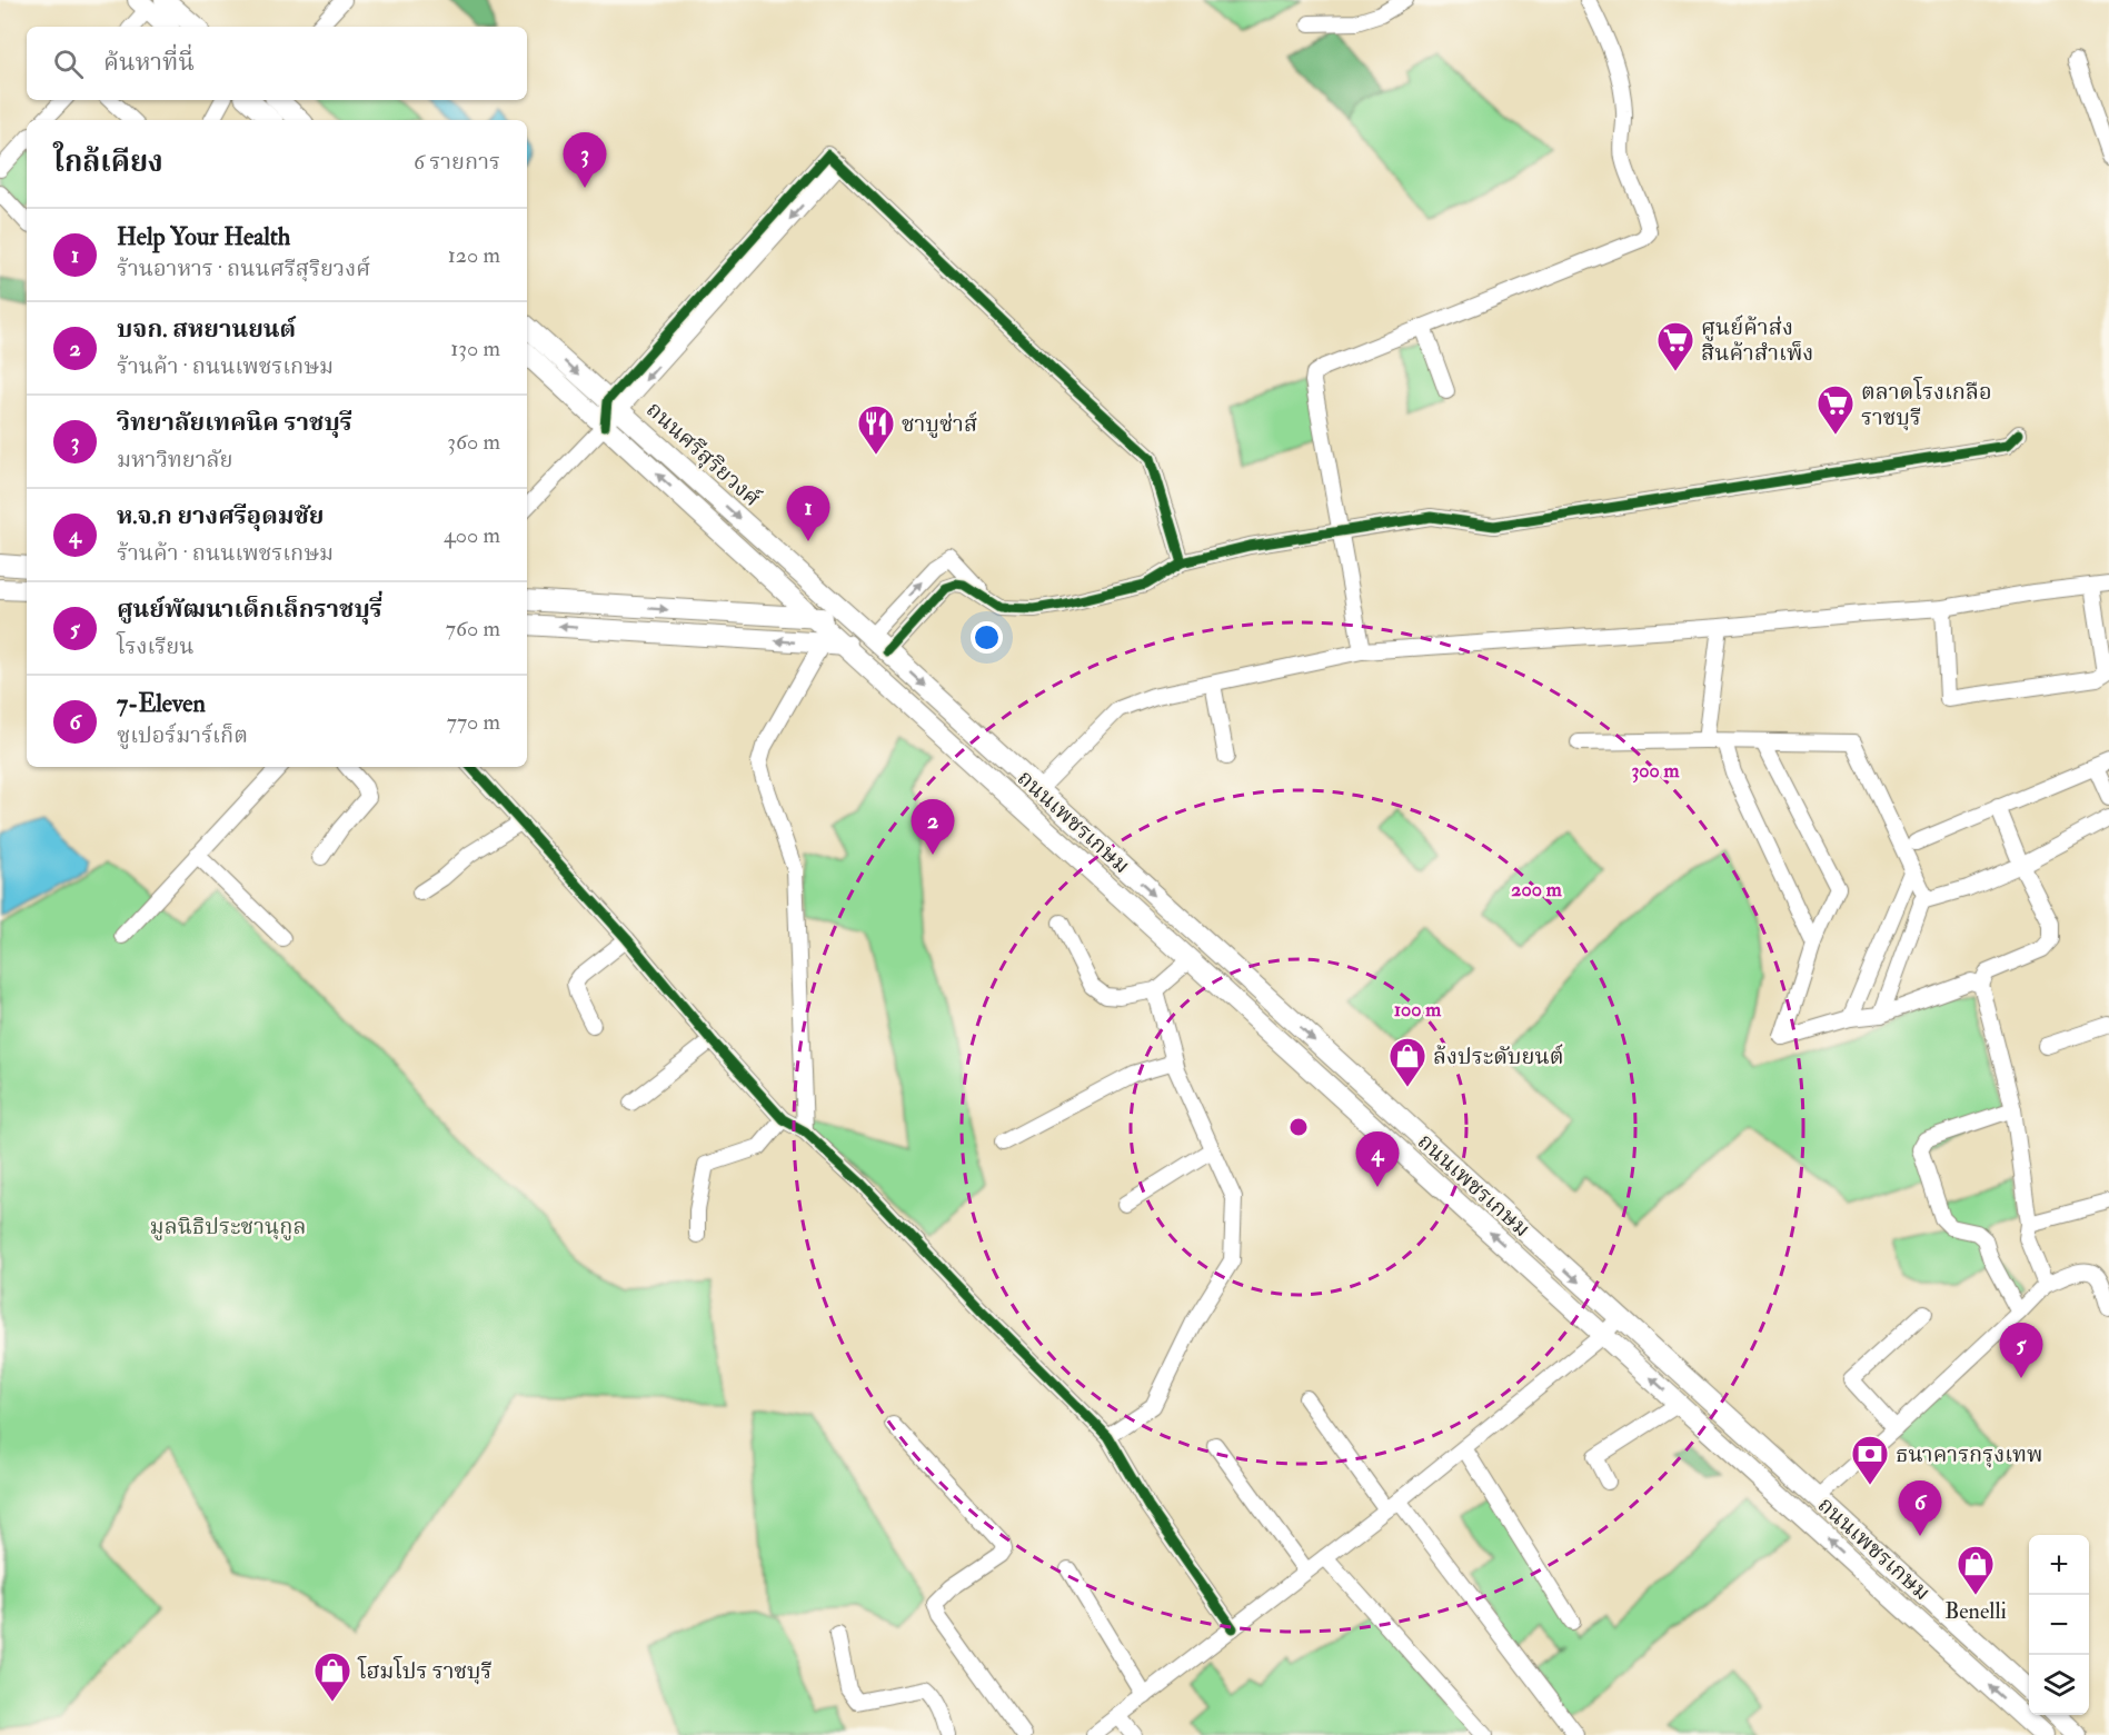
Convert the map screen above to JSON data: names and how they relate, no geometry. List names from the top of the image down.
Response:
{
  "streets": {
    "main road": ["ถนนศรีสุริยวงศ์", "ถนนเพชรเกษม"]
  },
  "crossings": [
    ["ถนนศรีสุริยวงศ์", "ถนนเพชรเกษม"]
  ],
  "parks": ["มูลนิธิประชานุกูล"],
  "places": {
    "supermarket": ["ศูนย์ค้าส่ง สินค้าสำเพ็ง", "ตลาดโรงเกลือ ราชบุรี"],
    "restaurant": ["ชาบูซ่าส์"],
    "shop": ["ล้งประดับยนต์", "Benelli", "โฮมโปร ราชบุรี"],
    "bank": ["ธนาคารกรุงเทพ"]
  },
  "page": {
    "search": "ค้นหาที่นี่",
    "heading": ["ใกล้เคียง", "6 รายการ"],
    "pins": [
      "3",
      "1",
      "2",
      "4",
      "5",
      "6"
    ],
    "list": [
      {
        "mark": "1",
        "name": "Help Your Health",
        "note": "ร้านอาหาร · ถนนศรีสุริยวงศ์",
        "value": "120 m"
      },
      {
        "mark": "2",
        "name": "บจก. สหยานยนต์",
        "note": "ร้านค้า · ถนนเพชรเกษม",
        "value": "130 m"
      },
      {
        "mark": "3",
        "name": "วิทยาลัยเทคนิค ราชบุรี",
        "note": "มหาวิทยาลัย",
        "value": "360 m"
      },
      {
        "mark": "4",
        "name": "ห.จ.ก ยางศรีอุดมชัย",
        "note": "ร้านค้า · ถนนเพชรเกษม",
        "value": "400 m"
      },
      {
        "mark": "5",
        "name": "ศูนย์พัฒนาเด็กเล็กราชบุรี่",
        "note": "โรงเรียน",
        "value": "760 m"
      },
      {
        "mark": "6",
        "name": "7-Eleven",
        "note": "ซูเปอร์มาร์เก็ต",
        "value": "770 m"
      }
    ],
    "map_buttons": ["+", "−"]
  },
  "rings": ["300 m", "200 m", "100 m"]
}
